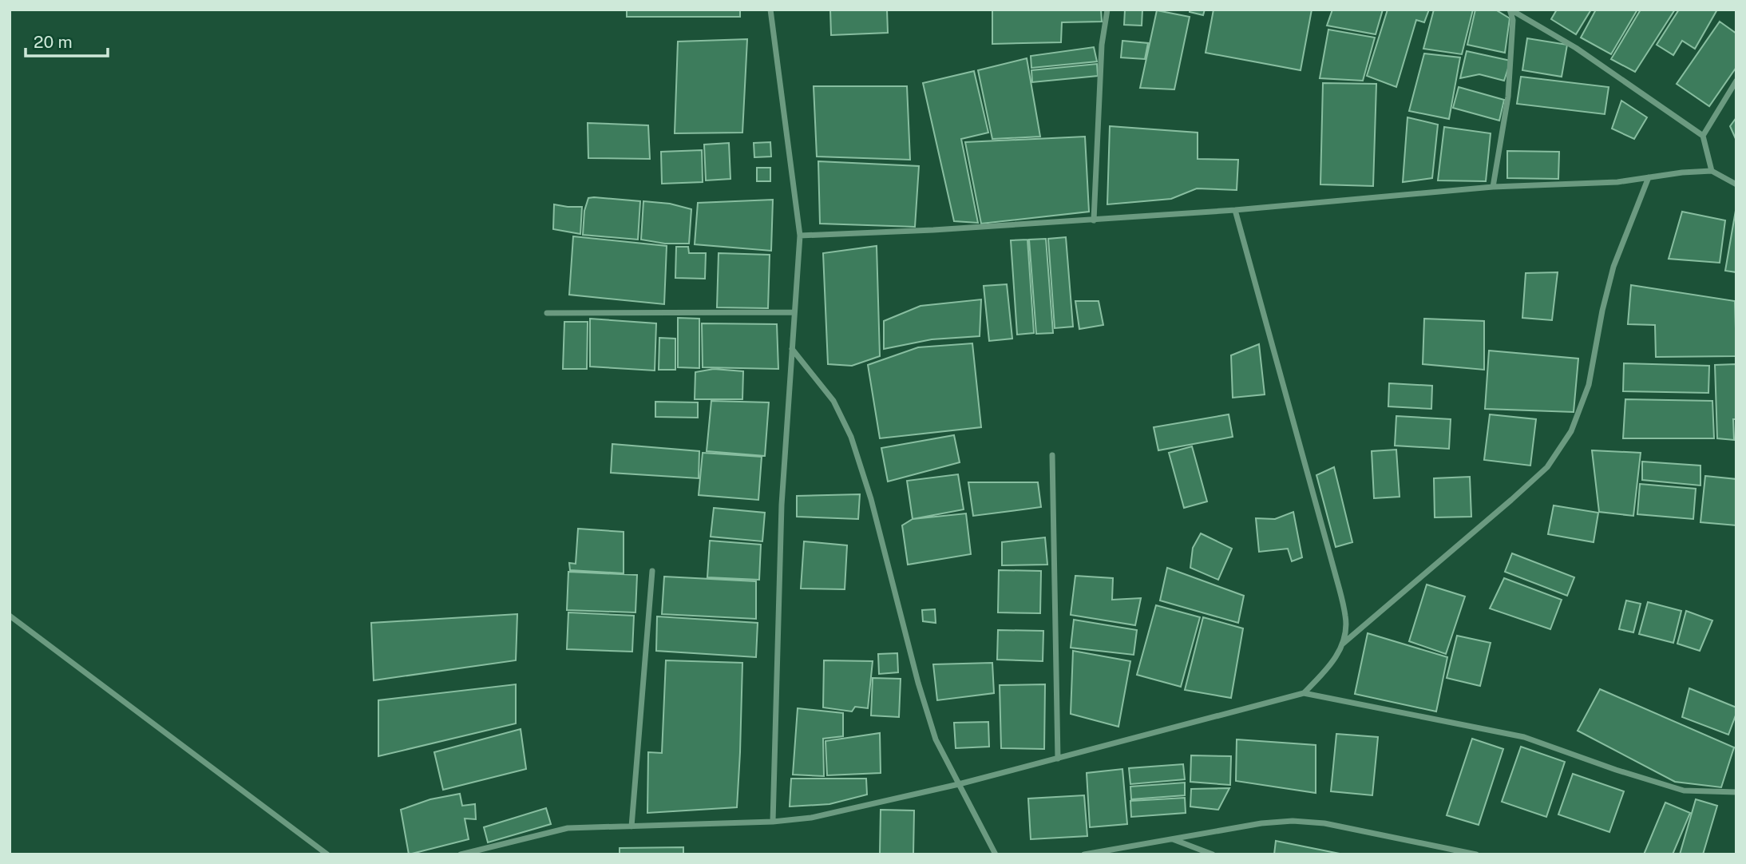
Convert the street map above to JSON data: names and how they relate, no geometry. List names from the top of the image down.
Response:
{
  "scale_bar": "20 m"
}
